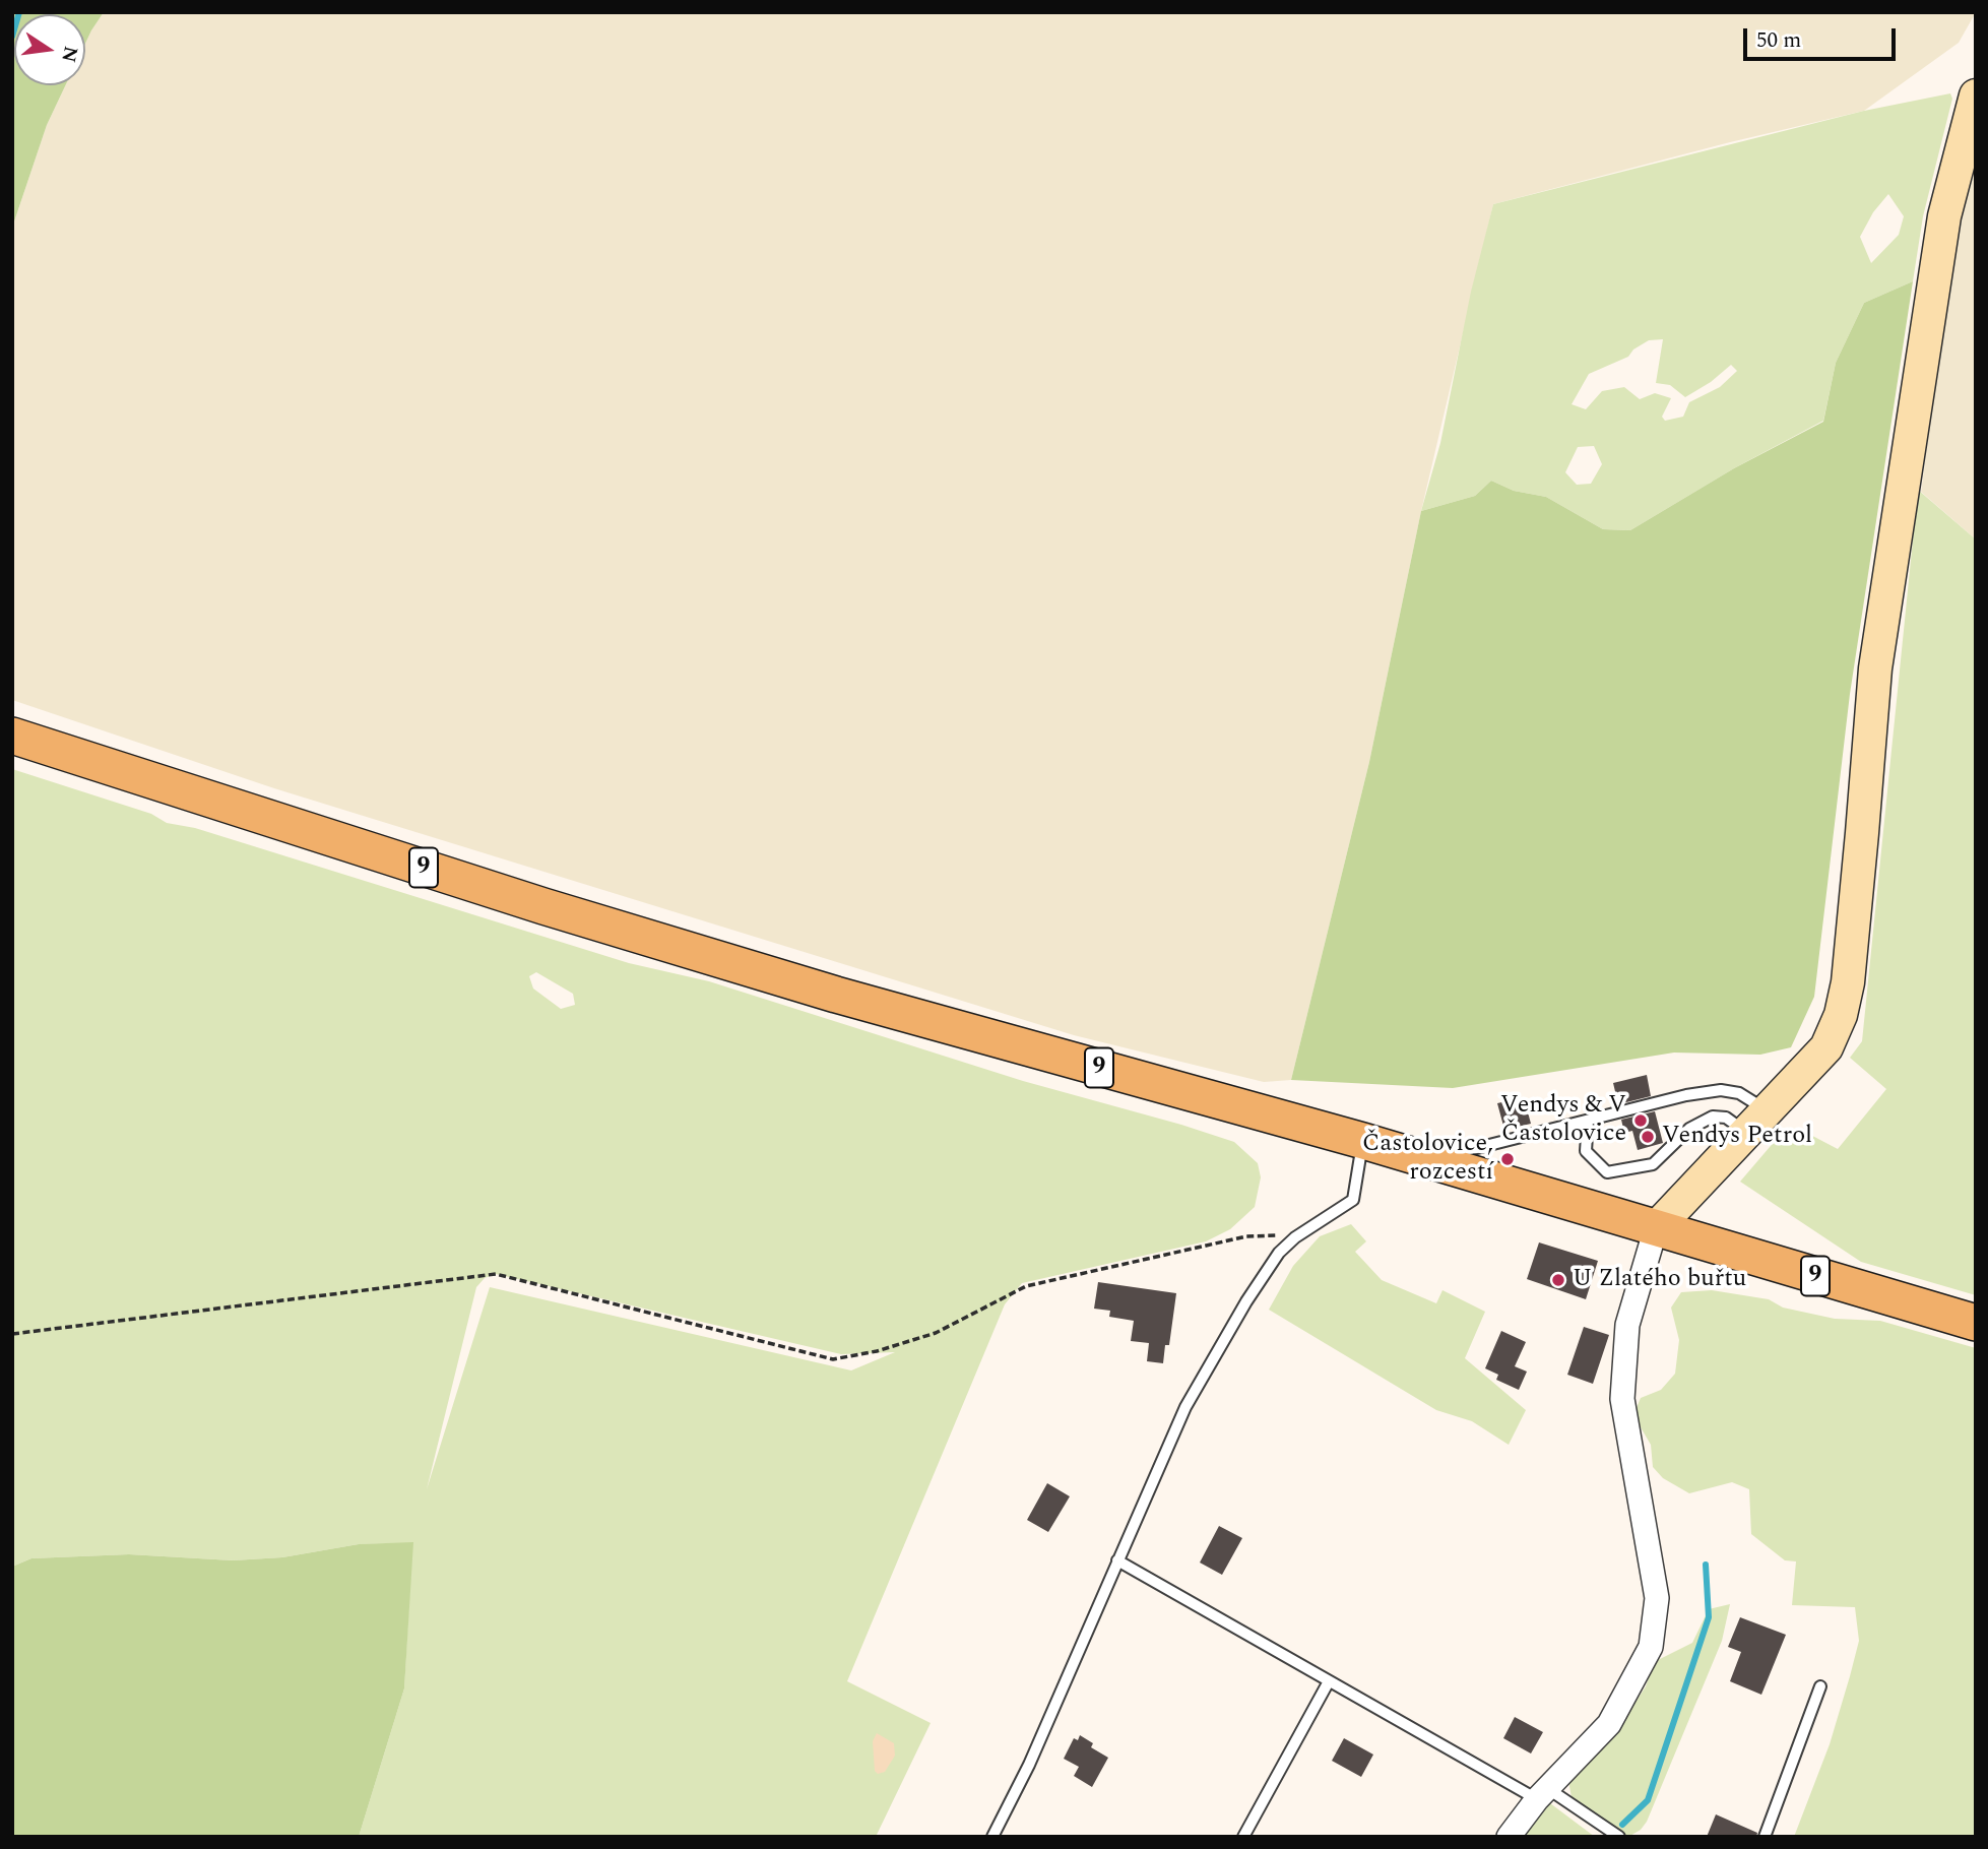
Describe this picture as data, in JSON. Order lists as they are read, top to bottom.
{
  "streets": {
    "main road": ["9"]
  },
  "places": [
    "Vendys & V Častolovice",
    "Vendys Petrol",
    "Častolovice, rozcestí",
    "U Zlatého buřtu"
  ],
  "scale_bar": "50 m",
  "north": "right"
}
